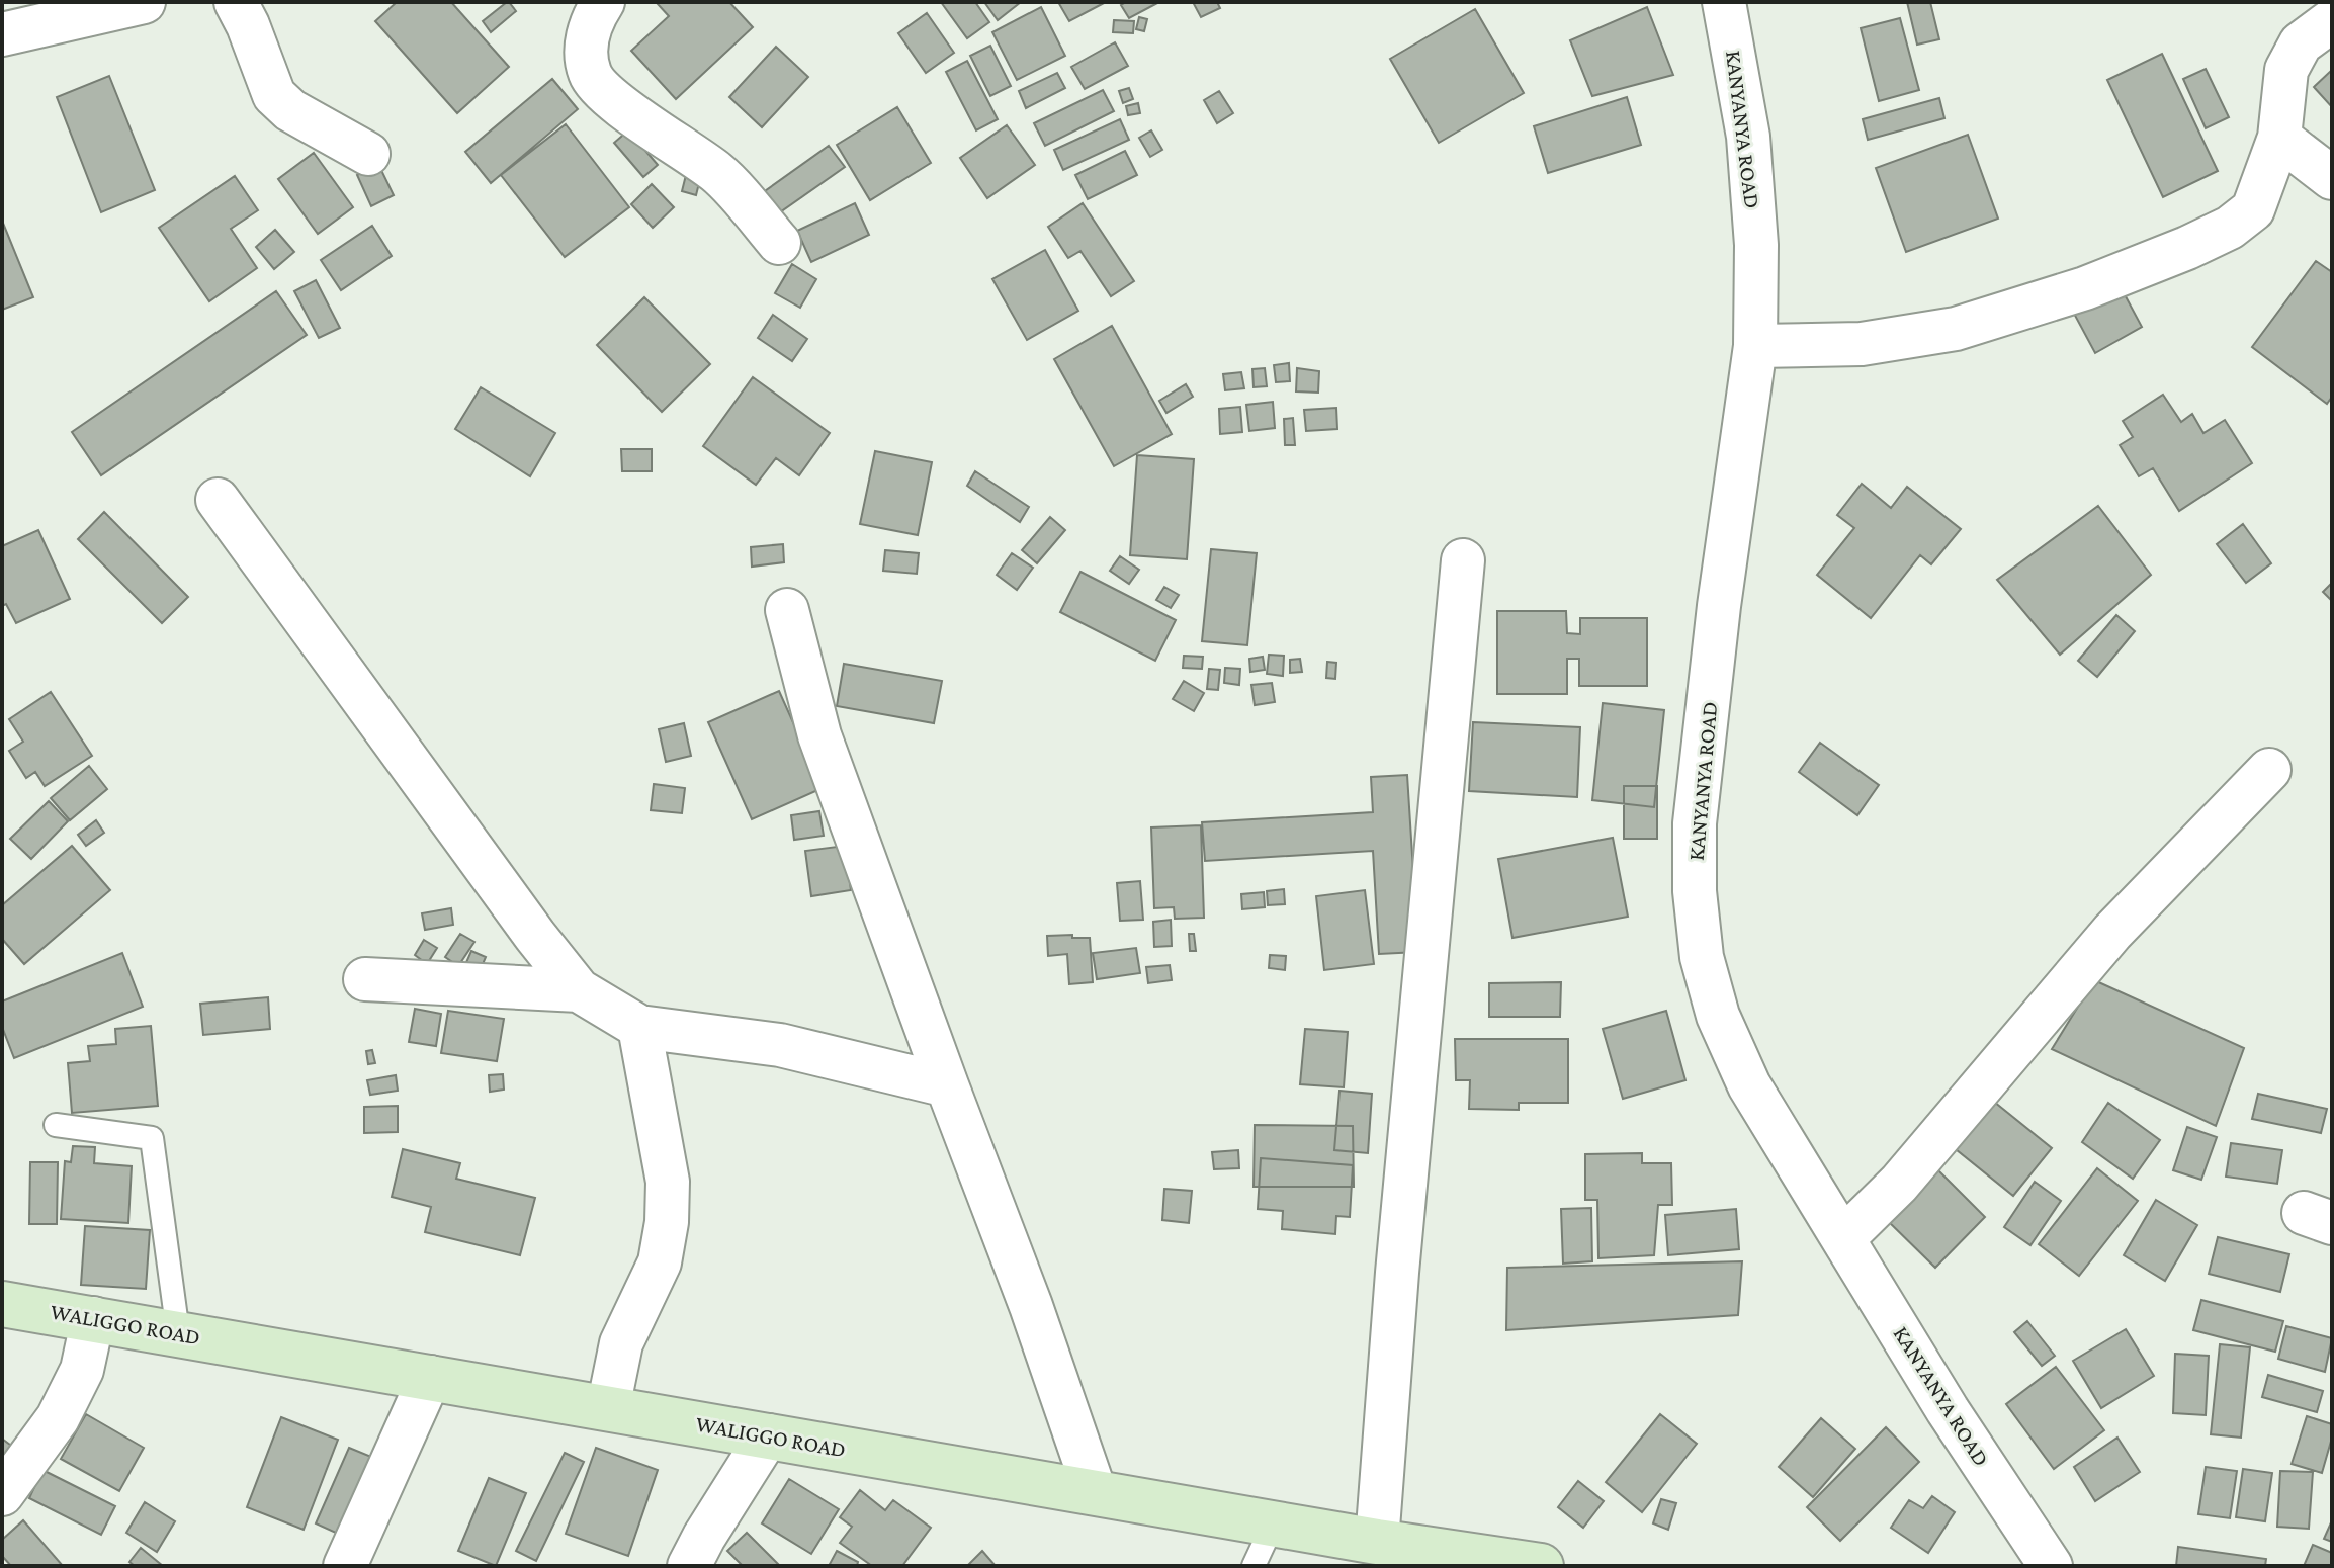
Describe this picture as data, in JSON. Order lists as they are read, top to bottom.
{
  "streets": {
    "street": ["KANYANYA ROAD", "WALIGGO ROAD"]
  }
}
